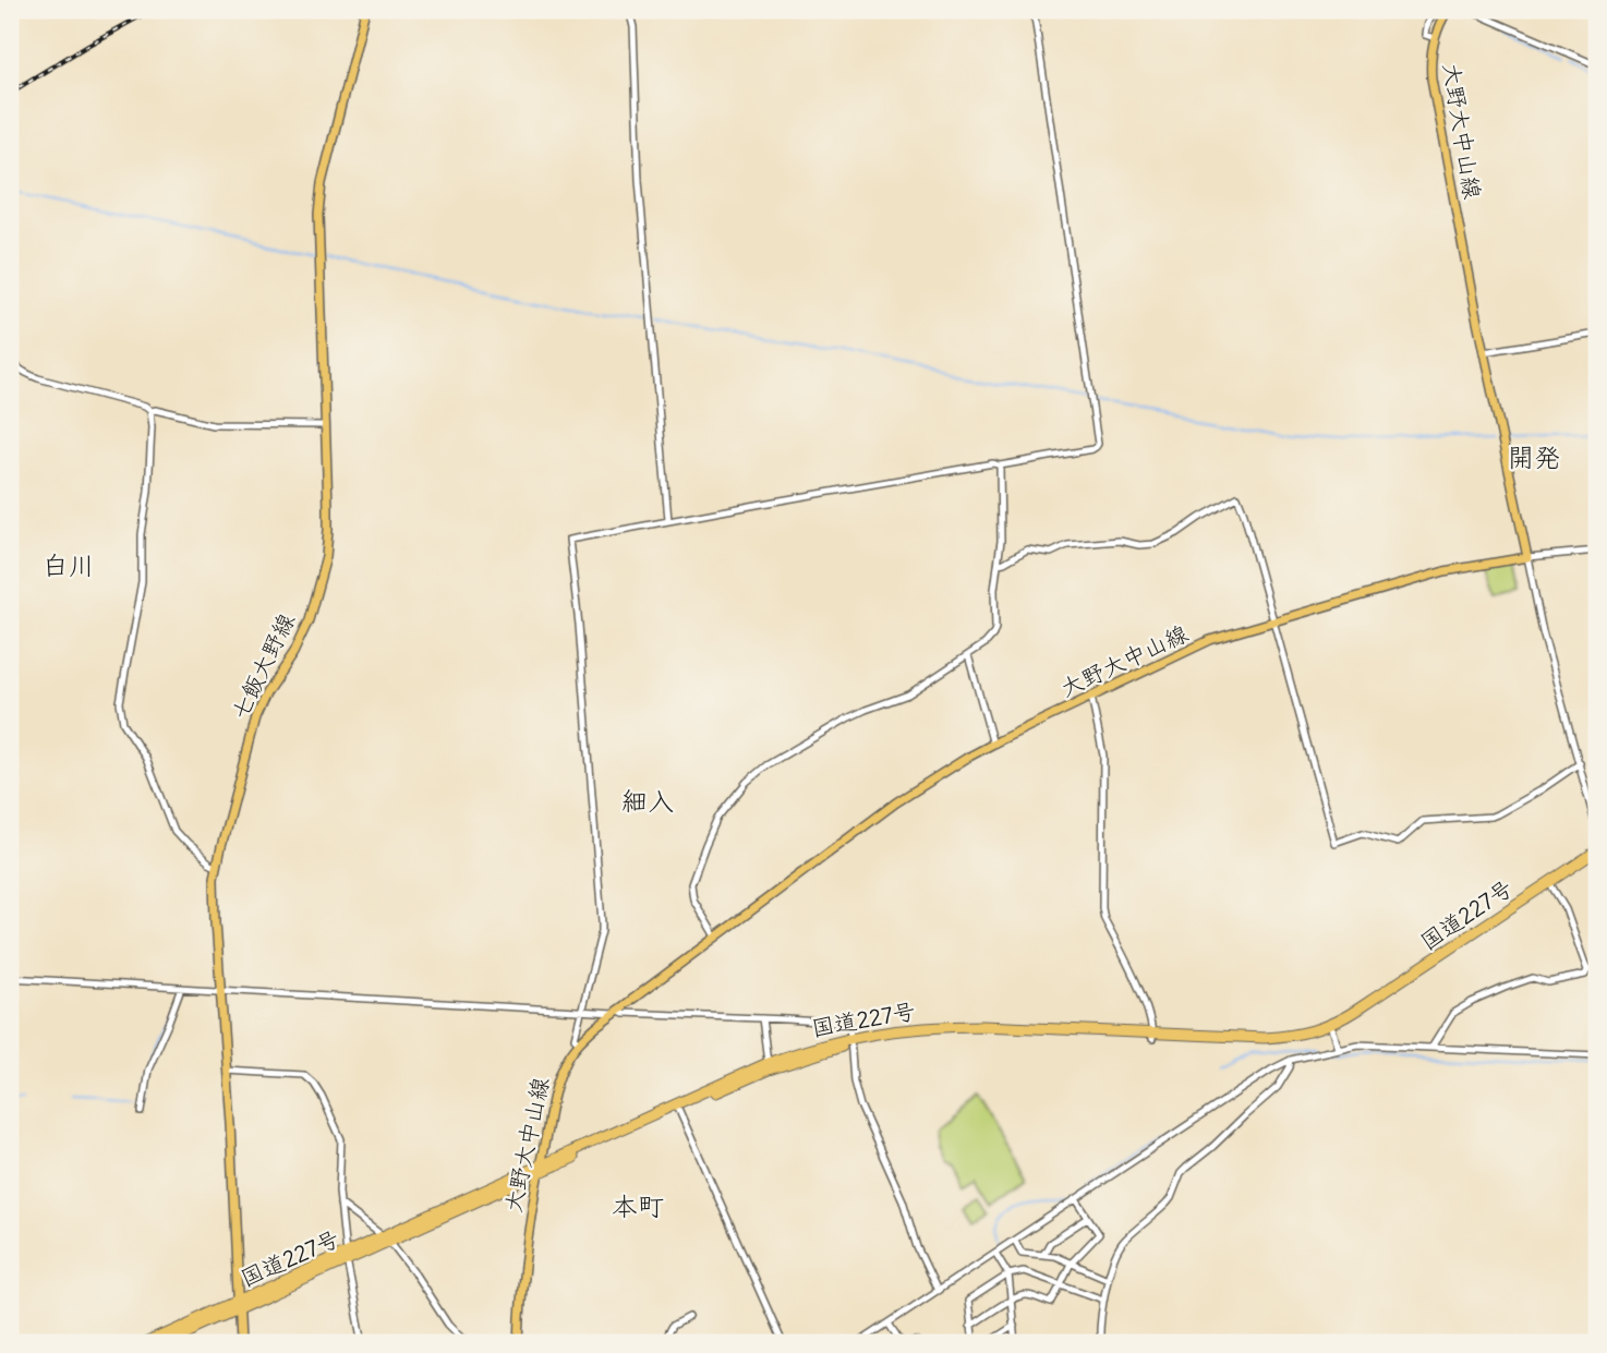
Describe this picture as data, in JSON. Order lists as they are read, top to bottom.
{
  "streets": {
    "highway": ["国道227号"],
    "main road": ["大野大中山線", "七飯大野線"]
  },
  "crossings": [
    ["大野大中山線", "国道227号"],
    ["七飯大野線", "国道227号"]
  ],
  "districts": [
    "開発",
    "白川",
    "細入",
    "本町"
  ]
}
